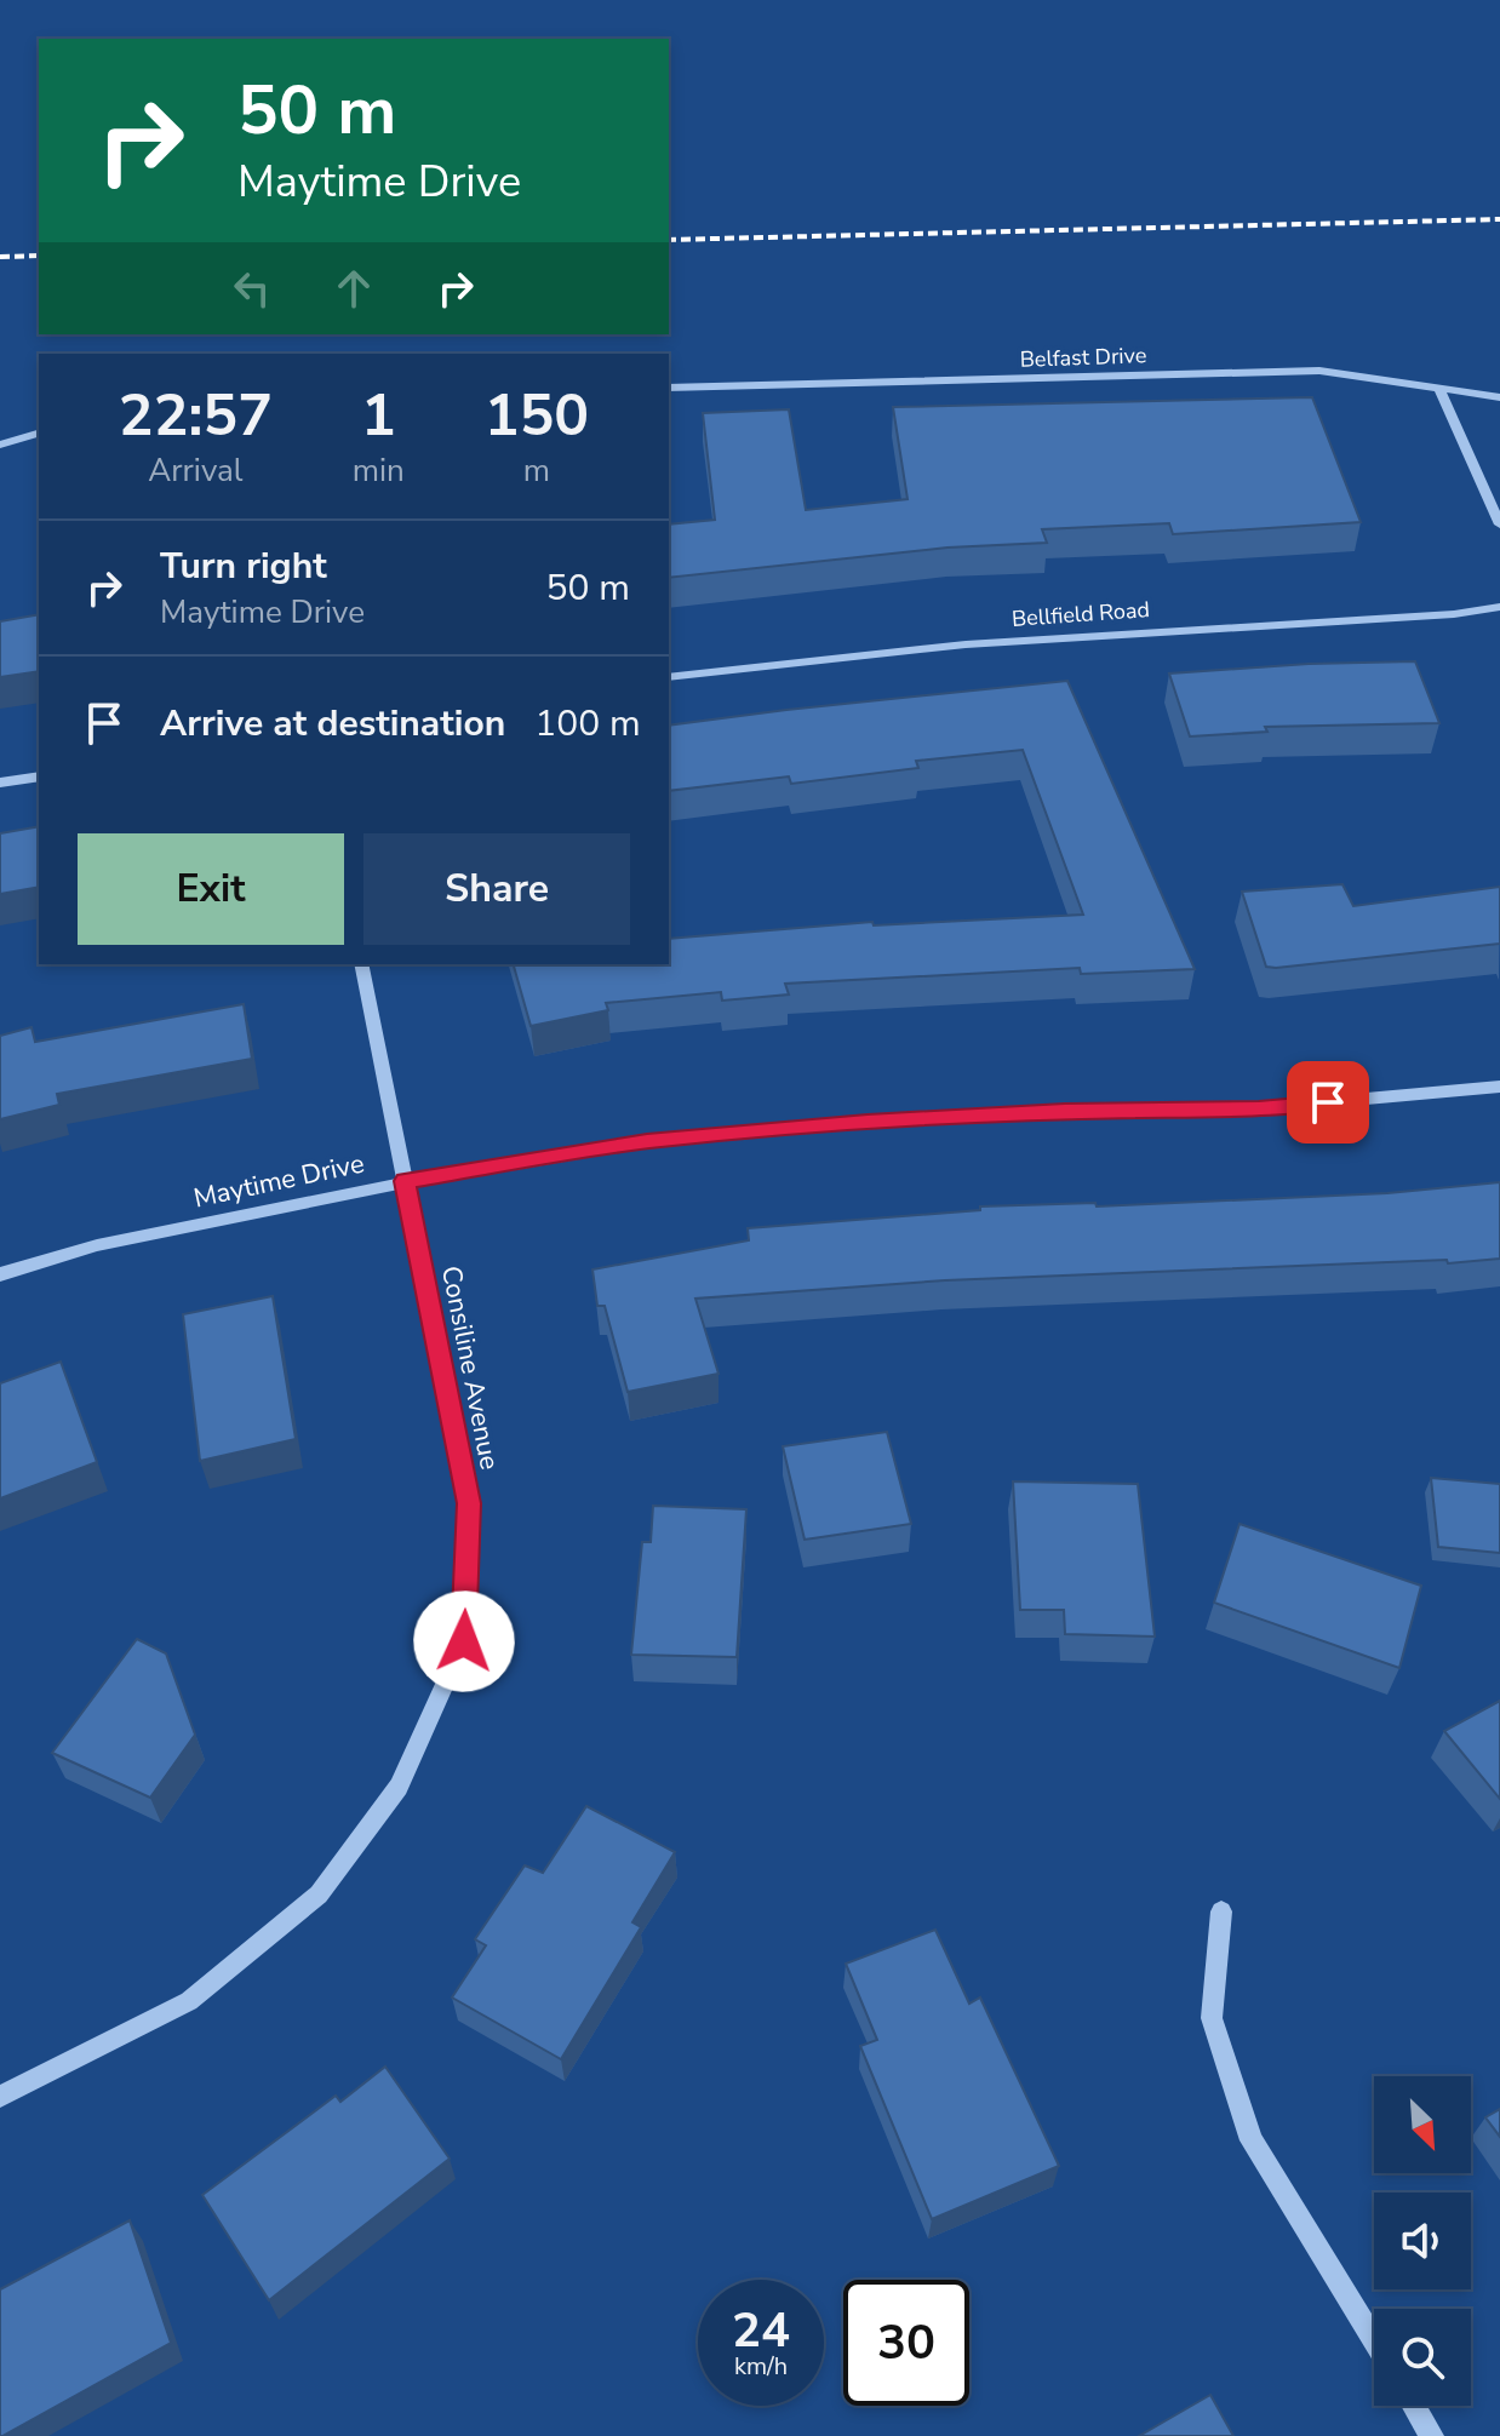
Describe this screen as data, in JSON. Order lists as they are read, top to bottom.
{
  "streets": {
    "street": [
      "Belfast Drive",
      "Bellfield Road",
      "Maytime Drive",
      "Consiline Avenue"
    ]
  },
  "crossings": [
    ["Maytime Drive", "Consiline Avenue"]
  ],
  "north": "bottom right",
  "page": {
    "turn": ["50 m", "Maytime Drive"],
    "eta": [
      "22:57",
      "Arrival",
      "1",
      "min",
      "150",
      "m"
    ],
    "list": [
      {
        "name": "Turn right",
        "note": "Maytime Drive",
        "value": "50 m"
      },
      {
        "name": "Arrive at destination",
        "value": "100 m"
      }
    ],
    "buttons": ["Exit", "Share"],
    "speed": "24 km/h",
    "limit": "30"
  }
}
